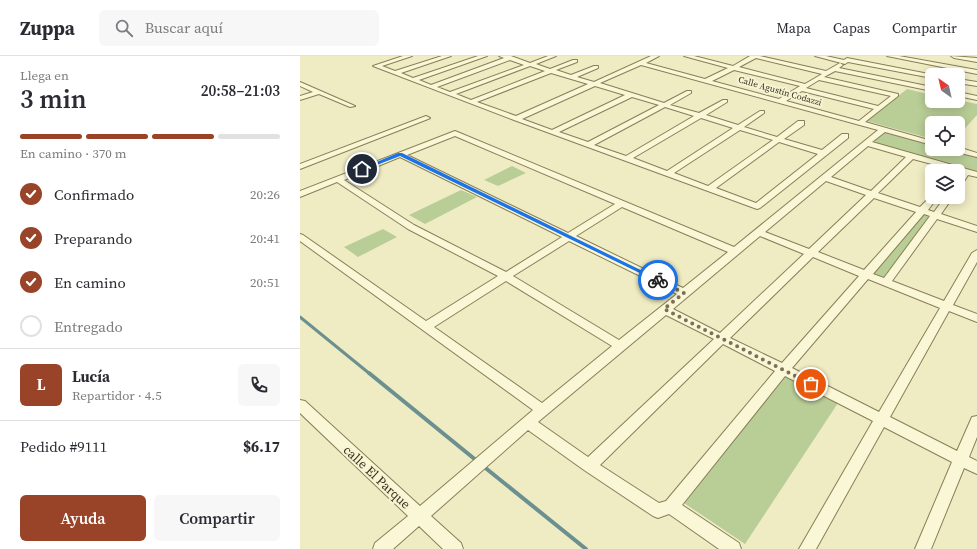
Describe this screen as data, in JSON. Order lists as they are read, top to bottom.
{
  "streets": {
    "street": ["Calle Agustín Codazzi", "calle El Parque"]
  },
  "north": "top left",
  "page": {
    "header": "Zuppa",
    "search": "Buscar aquí",
    "nav": ["Mapa", "Capas", "Compartir"],
    "heading": ["3 min", "Llega en", "20:58–21:03"],
    "panel": [
      "Lucía",
      "Repartidor · 4.5",
      "Pedido #9111",
      "$6.17"
    ],
    "bar": "En camino · 370 m",
    "list": [
      ["Confirmado", "20:26"],
      ["Preparando", "20:41"],
      ["En camino", "20:51"],
      "Entregado"
    ],
    "round": "L",
    "buttons": ["Ayuda", "Compartir"]
  }
}
